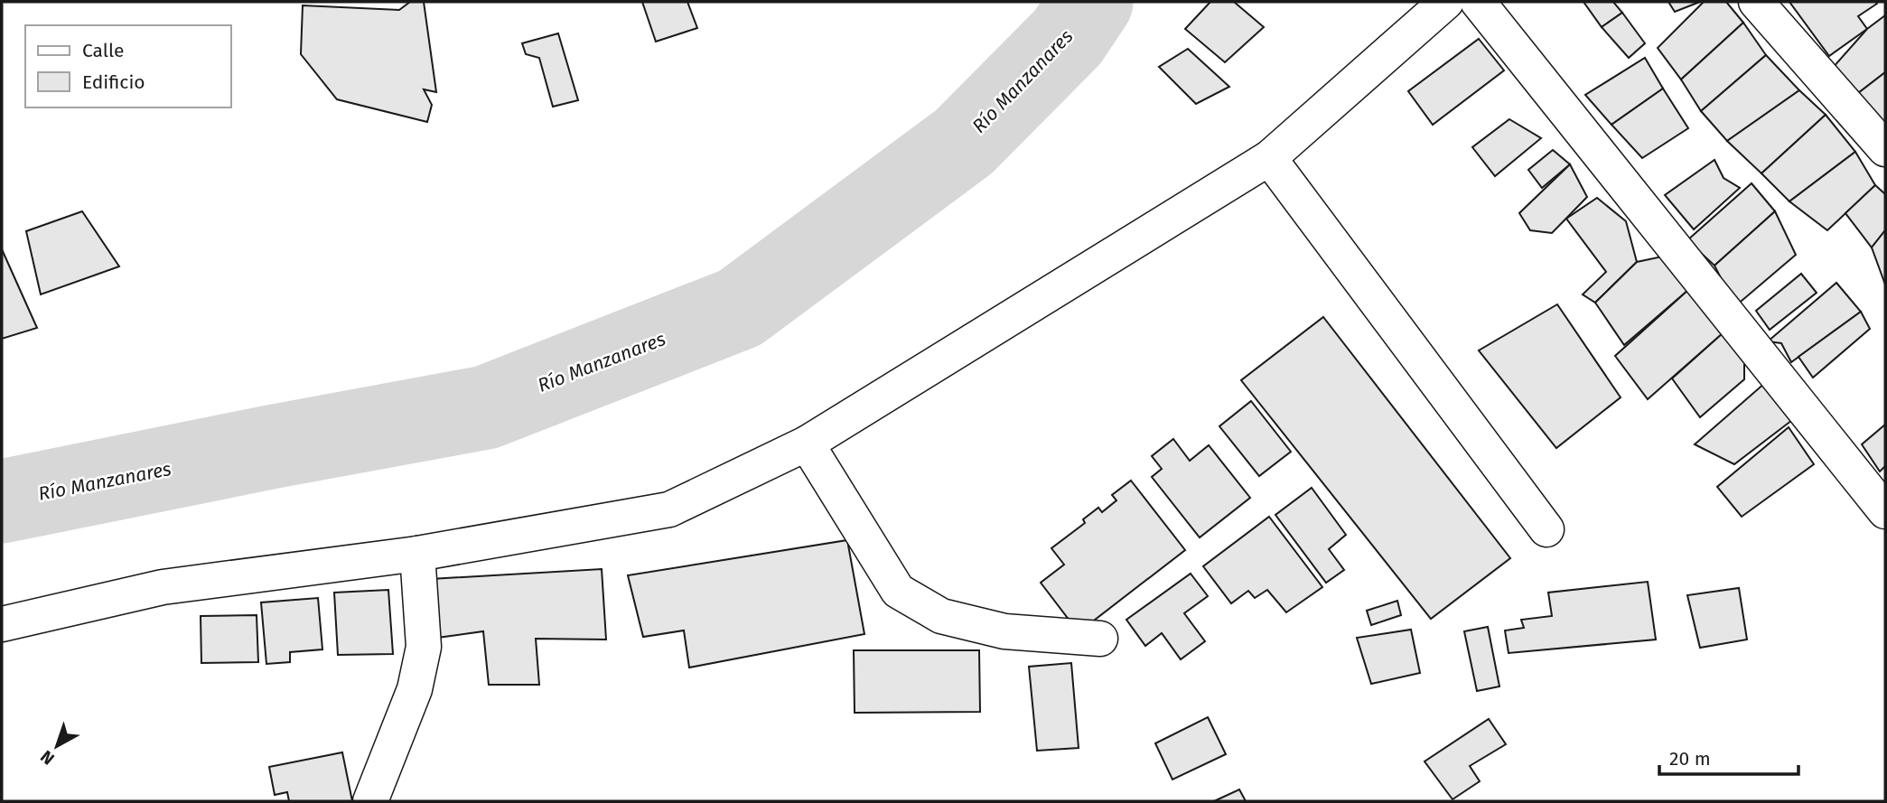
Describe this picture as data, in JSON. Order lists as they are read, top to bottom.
{
  "water": ["Río Manzanares"],
  "legend": ["Calle", "Edificio"],
  "scale_bar": "20 m",
  "north": "bottom left"
}
